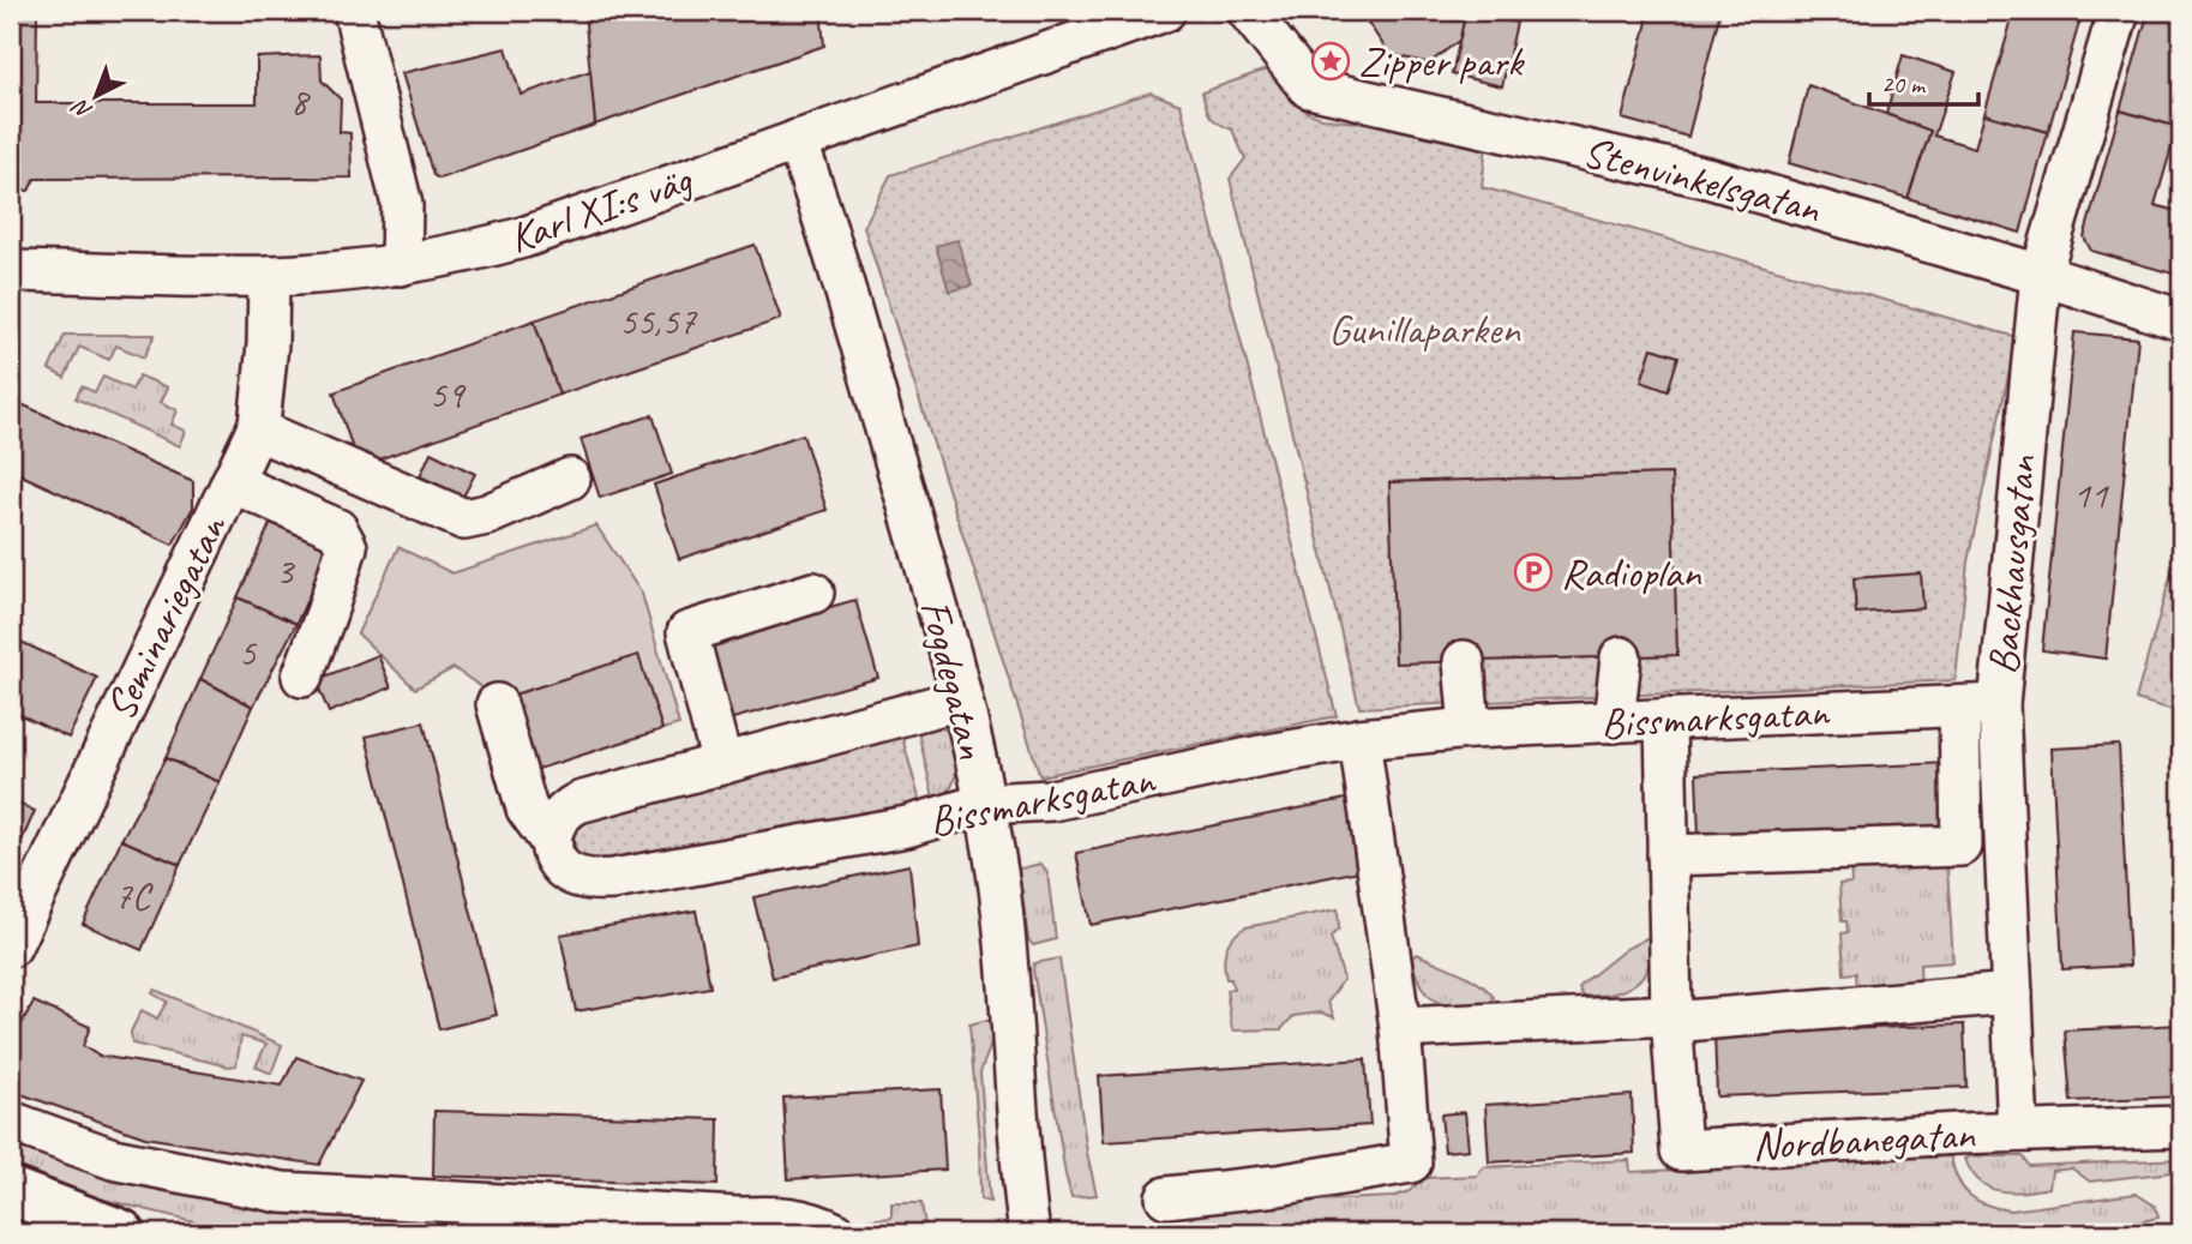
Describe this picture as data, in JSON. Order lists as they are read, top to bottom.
{
  "streets": {
    "street": [
      "Stenvinkelsgatan",
      "Karl XI:s väg",
      "Backhausgatan",
      "Seminariegatan",
      "Fogdegatan",
      "Bissmarksgatan",
      "Nordbanegatan"
    ]
  },
  "crossings": [
    ["Stenvinkelsgatan", "Backhausgatan"],
    ["Karl XI:s väg", "Seminariegatan"],
    ["Karl XI:s väg", "Fogdegatan"],
    ["Backhausgatan", "Bissmarksgatan"],
    ["Backhausgatan", "Nordbanegatan"],
    ["Fogdegatan", "Bissmarksgatan"],
    ["Bissmarksgatan", "Nordbanegatan"]
  ],
  "parks": ["Gunillaparken"],
  "places": {
    "place": ["Zipper park"],
    "parking": ["Radioplan"]
  },
  "house_numbers": [
    "8",
    "55,57",
    "59",
    "11",
    "3",
    "5",
    "7C"
  ],
  "scale_bar": "20 m",
  "north": "bottom left"
}
